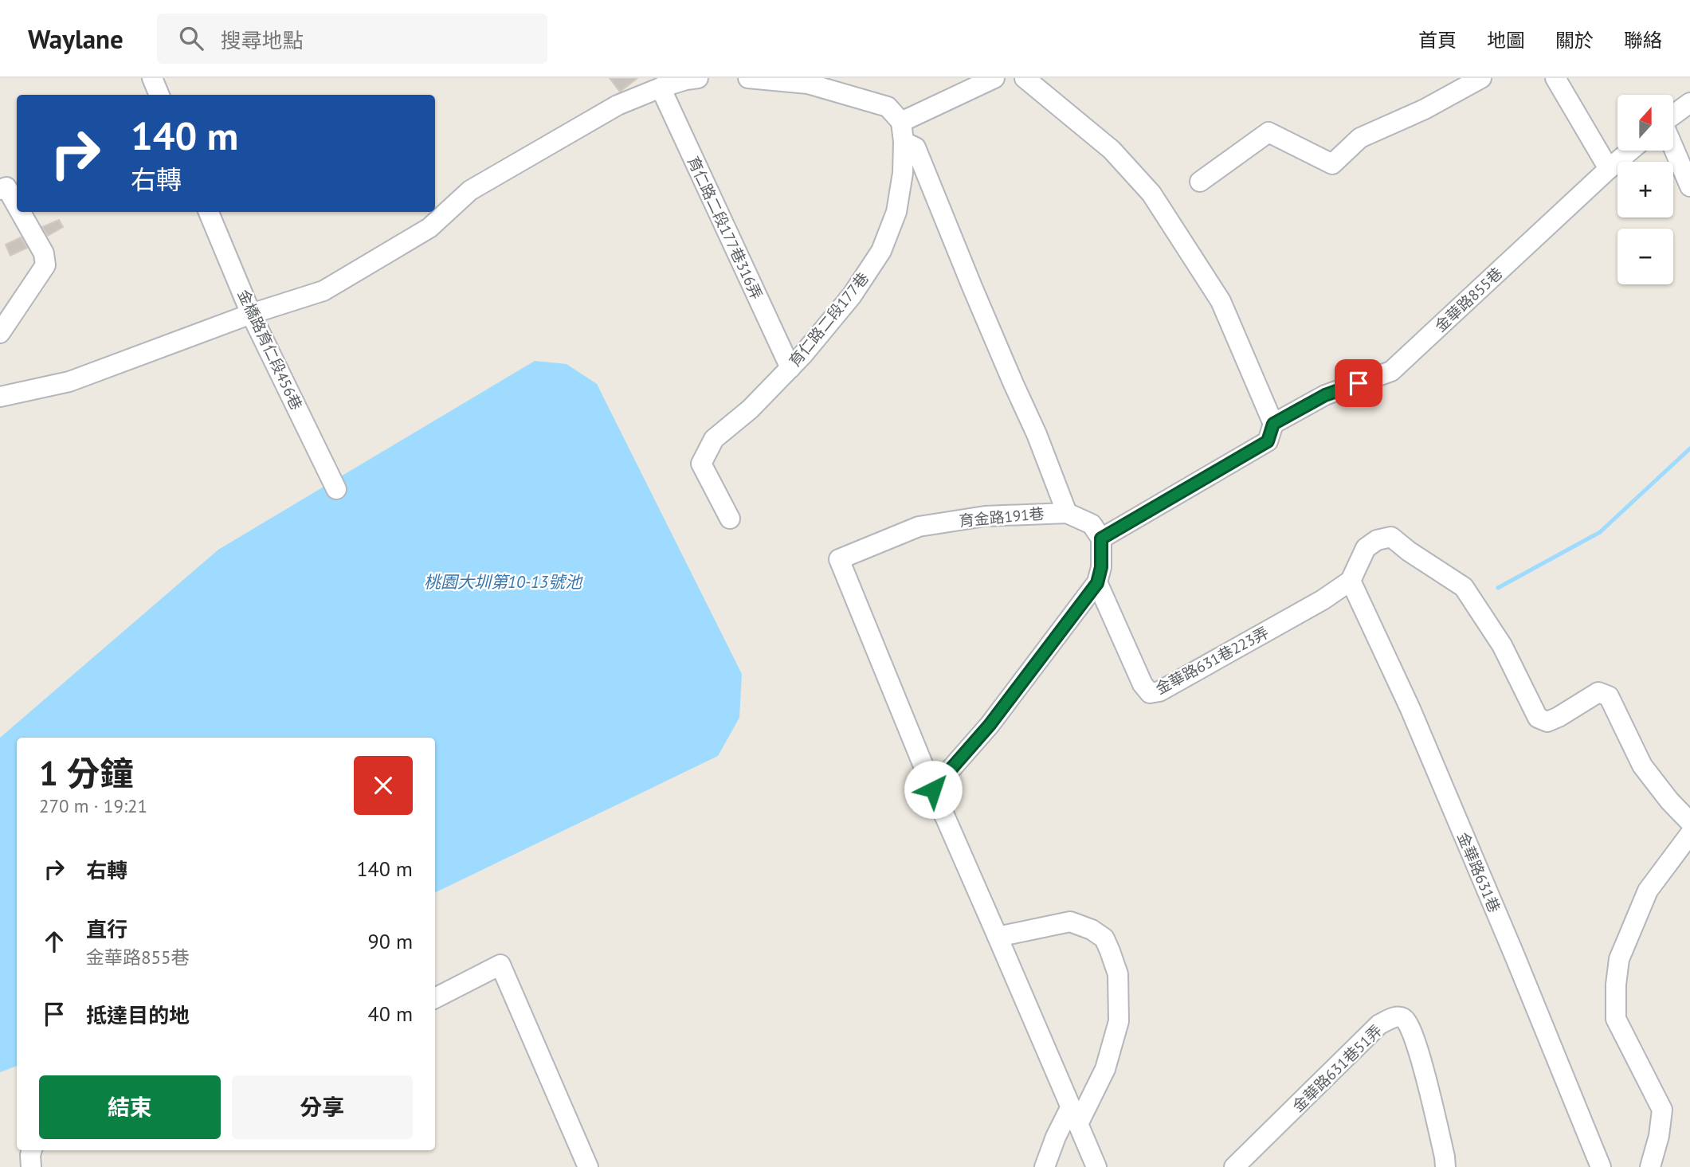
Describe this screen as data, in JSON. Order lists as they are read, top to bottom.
{
  "streets": {
    "street": [
      "育仁路二段177巷316弄",
      "金華路855巷",
      "育仁路二段177巷",
      "金橋路育仁段456巷",
      "育金路191巷",
      "金華路631巷223弄",
      "金華路631巷",
      "金華路631巷51弄"
    ]
  },
  "crossings": [
    ["育仁路二段177巷316弄", "育仁路二段177巷"],
    ["金華路631巷223弄", "金華路631巷"]
  ],
  "water": ["桃園大圳第10-13號池"],
  "north": "top",
  "page": {
    "header": "Waylane",
    "search": "搜尋地點",
    "nav": [
      "首頁",
      "地圖",
      "關於",
      "聯絡"
    ],
    "map_buttons": ["+", "−"],
    "turn": ["140 m", "右轉"],
    "heading": ["1 分鐘", "270 m · 19:21"],
    "list": [
      {
        "name": "右轉",
        "value": "140 m"
      },
      {
        "name": "直行",
        "note": "金華路855巷",
        "value": "90 m"
      },
      {
        "name": "抵達目的地",
        "value": "40 m"
      }
    ],
    "buttons": ["結束", "分享"]
  }
}
